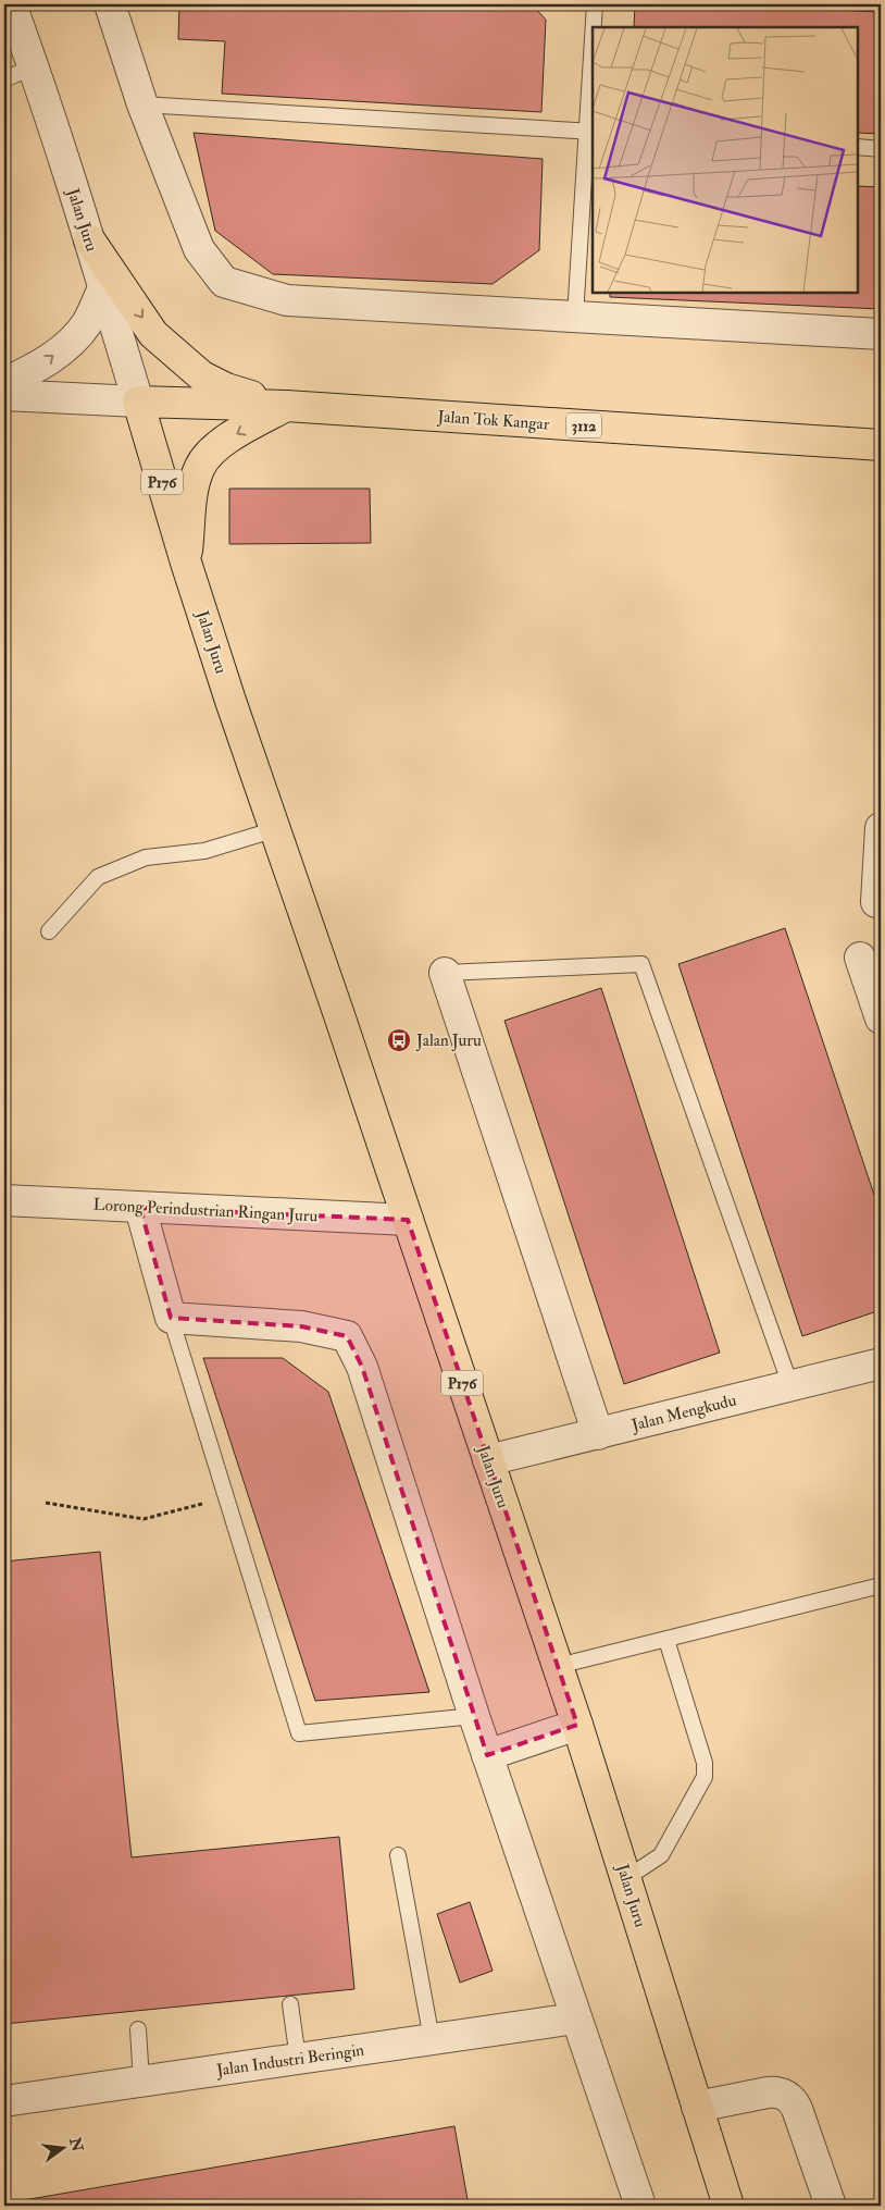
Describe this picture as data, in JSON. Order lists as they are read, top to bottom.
{
  "streets": {
    "main road": [
      "Jalan Juru",
      "Jalan Tok Kangar",
      "3112",
      "P176"
    ],
    "street": ["Lorong Perindustrian Ringan Juru", "Jalan Mengkudu", "Jalan Industri Beringin"]
  },
  "crossings": [
    ["Jalan Juru", "Jalan Tok Kangar"],
    ["Jalan Juru", "Lorong Perindustrian Ringan Juru"],
    ["Jalan Juru", "Jalan Mengkudu"]
  ],
  "places": {
    "bus stop": ["Jalan Juru"]
  },
  "north": "right"
}
